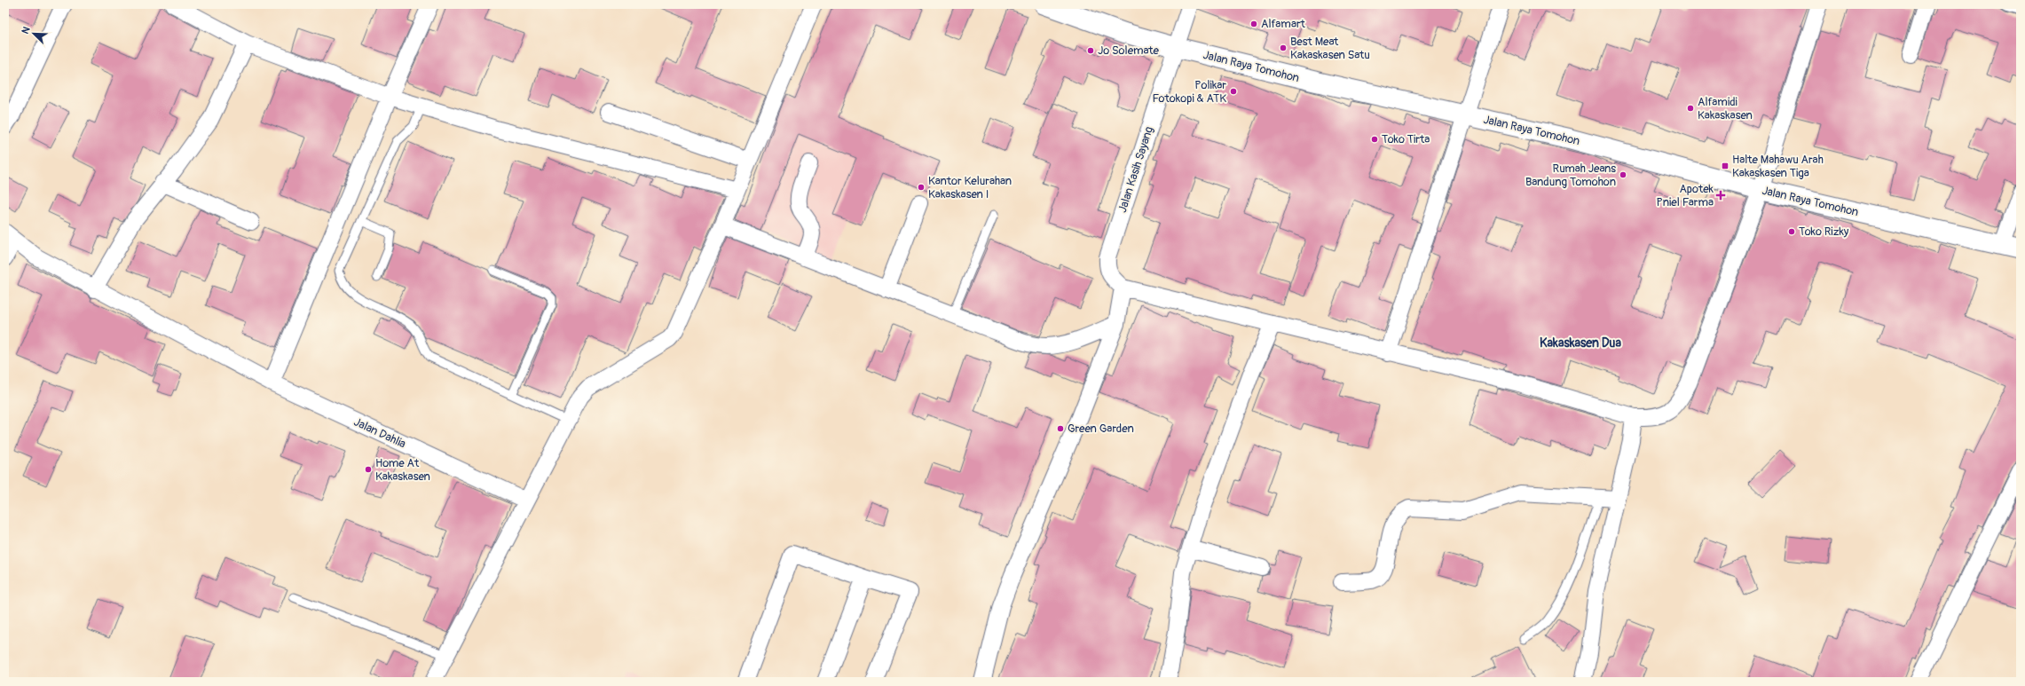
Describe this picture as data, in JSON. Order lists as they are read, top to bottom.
{
  "streets": {
    "highway": ["Jalan Raya Tomohon"],
    "street": ["Jalan Kasih Sayang", "Jalan Dahlia"]
  },
  "crossings": [
    ["Jalan Raya Tomohon", "Jalan Kasih Sayang"]
  ],
  "districts": ["Kakaskasen Dua"],
  "places": {
    "other": [
      "Alfamart",
      "Best Meat Kakaskasen Satu",
      "Jo Solemate",
      "Polikar Fotokopi & ATK",
      "Alfamidi Kakaskasen",
      "Toko Tirta",
      "Rumah Jeans Bandung Tomohon",
      "Kantor Kelurahan Kakaskasen I",
      "Toko Rizky",
      "Green Garden",
      "Home At Kakaskasen"
    ],
    "transit": ["Halte Mahawu Arah Kakaskasen Tiga"],
    "health": ["Apotek Pniel Farma"]
  },
  "north": "top left"
}
